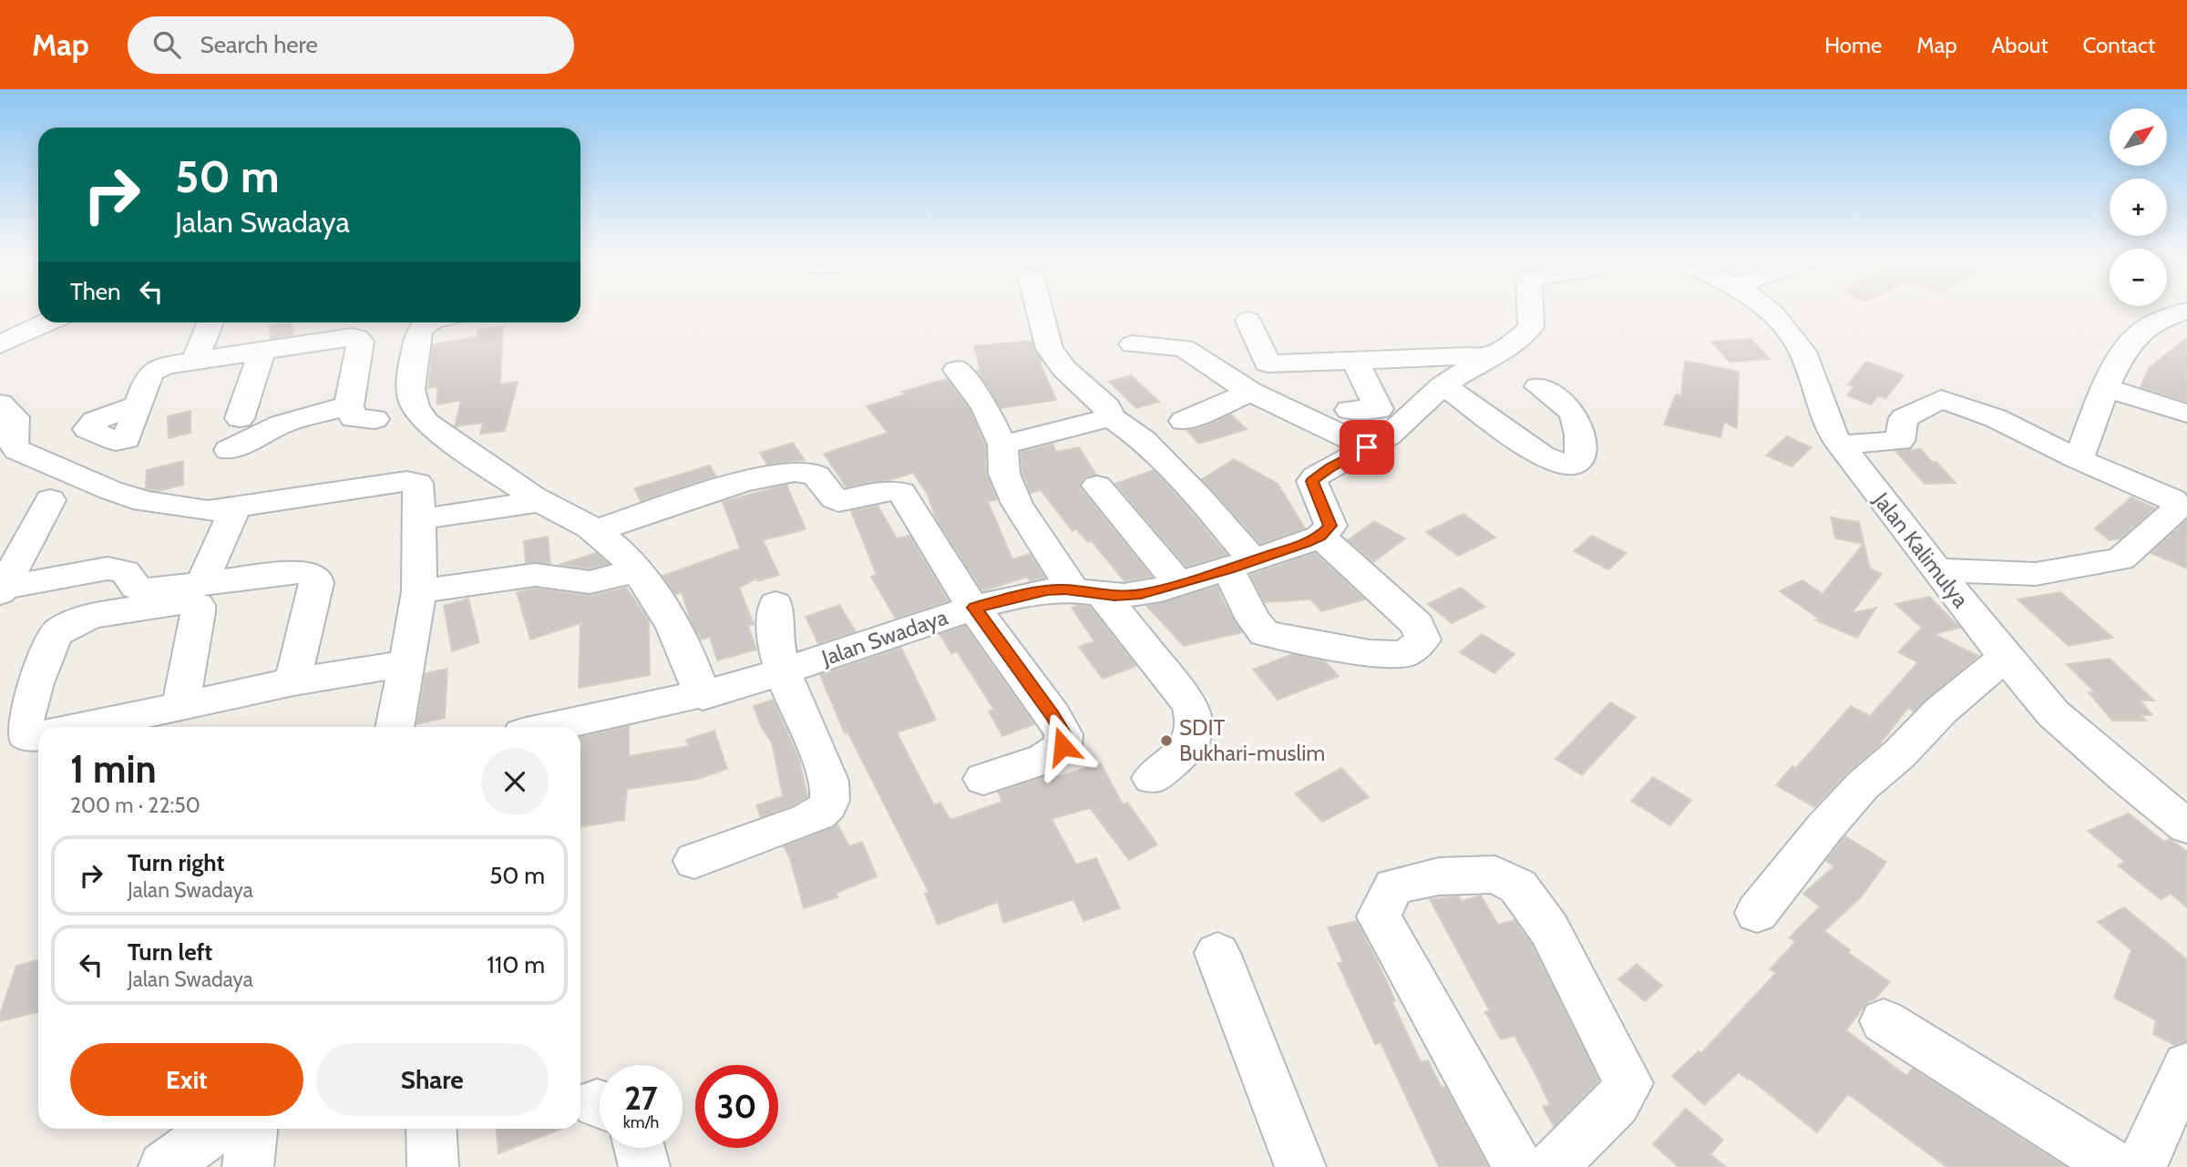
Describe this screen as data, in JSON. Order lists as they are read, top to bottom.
{
  "streets": {
    "street": ["Jalan Kalimulya", "Jalan Swadaya"]
  },
  "places": ["SDIT Bukhari-muslim"],
  "north": "top right",
  "page": {
    "header": "Map",
    "search": "Search here",
    "nav": [
      "Home",
      "Map",
      "About",
      "Contact"
    ],
    "map_buttons": ["+", "−"],
    "turn": ["50 m", "Jalan Swadaya"],
    "then": "Then",
    "heading": ["1 min", "200 m · 22:50"],
    "list": [
      {
        "name": "Turn right",
        "note": "Jalan Swadaya",
        "value": "50 m"
      },
      {
        "name": "Turn left",
        "note": "Jalan Swadaya",
        "value": "110 m"
      }
    ],
    "buttons": ["Exit", "Share"],
    "speed": "27 km/h",
    "limit": "30"
  }
}
